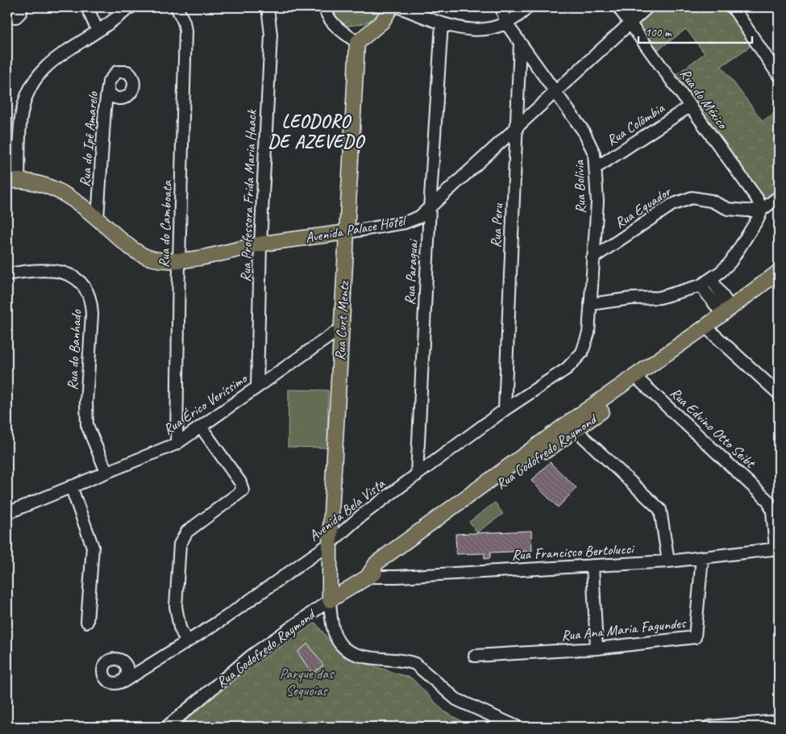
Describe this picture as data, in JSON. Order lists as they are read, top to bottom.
{
  "streets": {
    "main road": ["Avenida Palace Hotel", "Rua Curt Mentz", "Rua Godofredo Raymond"],
    "street": [
      "Rua do México",
      "Rua Colômbia",
      "Rua do Ipê Amarelo",
      "Rua Bolívia",
      "Rua Professora Frida Maria Haack",
      "Rua Equador",
      "Rua do Camboata",
      "Rua Peru",
      "Rua Paraguai",
      "Rua do Banhado",
      "Rua Érico Veríssimo",
      "Rua Edvino Otto Seibt",
      "Avenida Bela Vista",
      "Rua Francisco Bertolucci",
      "Rua Ana Maria Fagundes"
    ]
  },
  "crossings": [
    ["Rua do México", "Rua Colômbia"],
    ["Rua do México", "Rua Equador"],
    ["Rua do México", "Avenida Palace Hotel"],
    ["Rua Colômbia", "Rua Bolívia"],
    ["Rua do Ipê Amarelo", "Avenida Palace Hotel"],
    ["Rua Bolívia", "Rua Equador"],
    ["Rua Bolívia", "Rua Peru"],
    ["Rua Bolívia", "Avenida Palace Hotel"],
    ["Rua Bolívia", "Avenida Bela Vista"],
    ["Rua Professora Frida Maria Haack", "Avenida Palace Hotel"],
    ["Rua Professora Frida Maria Haack", "Rua Érico Veríssimo"],
    ["Rua do Camboata", "Avenida Palace Hotel"],
    ["Rua do Camboata", "Rua Érico Veríssimo"],
    ["Rua Peru", "Avenida Palace Hotel"],
    ["Rua Peru", "Avenida Bela Vista"],
    ["Avenida Palace Hotel", "Rua Paraguai"],
    ["Avenida Palace Hotel", "Rua Curt Mentz"],
    ["Rua Paraguai", "Avenida Bela Vista"],
    ["Rua Curt Mentz", "Rua Érico Veríssimo"],
    ["Rua Curt Mentz", "Rua Godofredo Raymond"],
    ["Rua Curt Mentz", "Avenida Bela Vista"],
    ["Rua do Banhado", "Rua Érico Veríssimo"],
    ["Rua Edvino Otto Seibt", "Rua Godofredo Raymond"],
    ["Rua Edvino Otto Seibt", "Rua Francisco Bertolucci"],
    ["Rua Godofredo Raymond", "Rua Francisco Bertolucci"],
    ["Rua Francisco Bertolucci", "Rua Ana Maria Fagundes"]
  ],
  "districts": ["LEODORO DE AZEVEDO"],
  "parks": ["Parque das Sequoias"],
  "scale_bar": "100 m"
}
